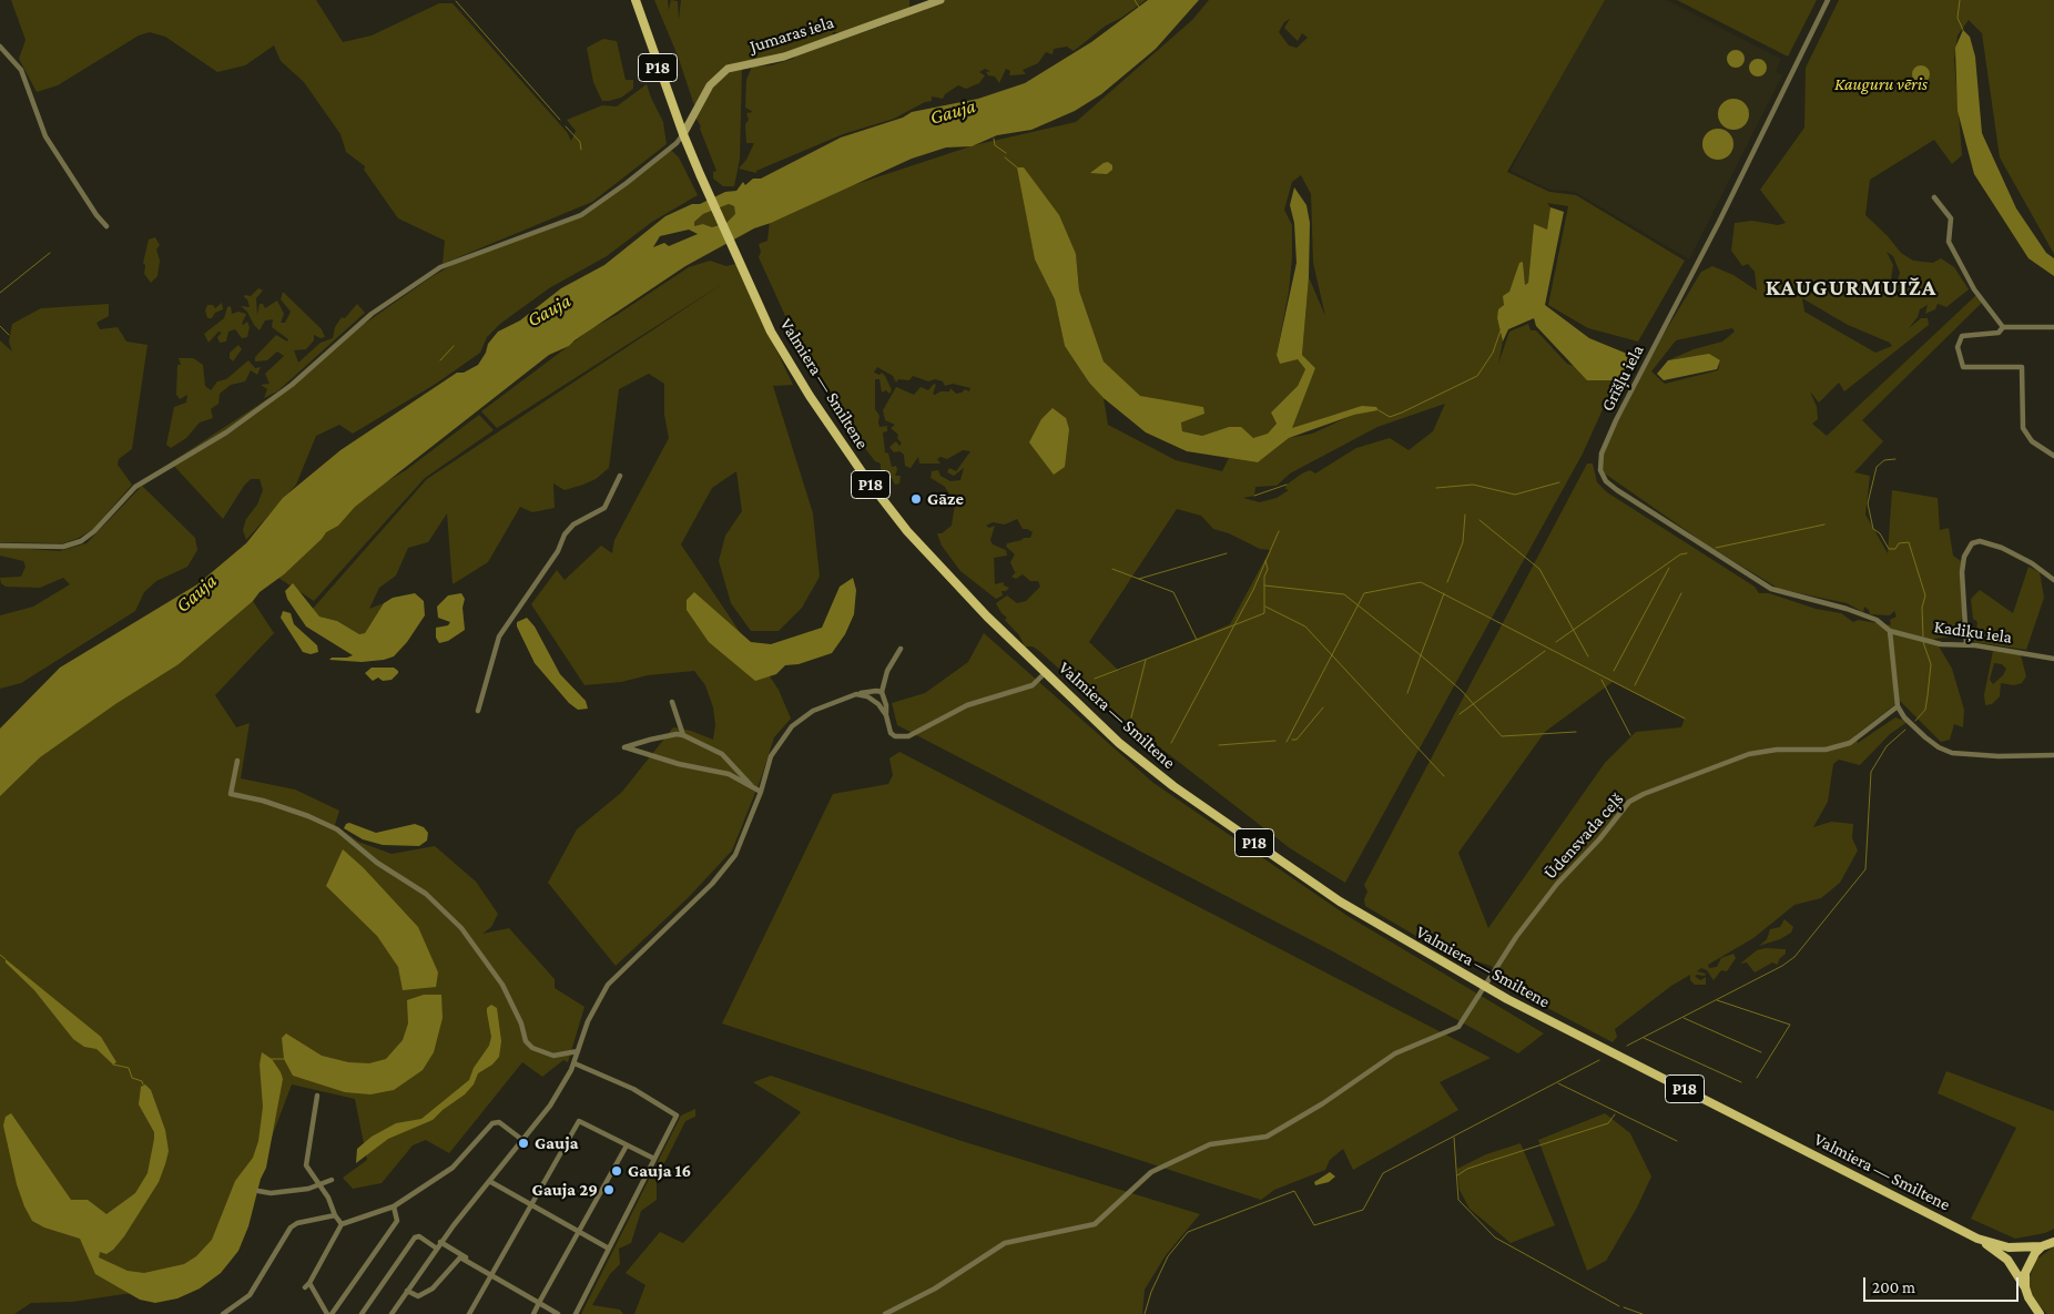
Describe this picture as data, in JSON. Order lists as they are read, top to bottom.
{
  "streets": {
    "main road": ["P18", "Valmiera — Smiltene"],
    "street": [
      "Jumaras iela",
      "Grīšļu iela",
      "Kadiķu iela",
      "Ūdensvada ceļš"
    ]
  },
  "crossings": [
    ["Jumaras iela", "Valmiera — Smiltene"],
    ["P18", "Valmiera — Smiltene"],
    ["Grīšļu iela", "Kadiķu iela"],
    ["Valmiera — Smiltene", "Ūdensvada ceļš"]
  ],
  "districts": ["KAUGURMUIŽA"],
  "water": ["Gauja"],
  "parks": ["Kauguru vēris"],
  "places": [
    "Gāze",
    "Gauja",
    "Gauja 16",
    "Gauja 29"
  ],
  "scale_bar": "200 m"
}
